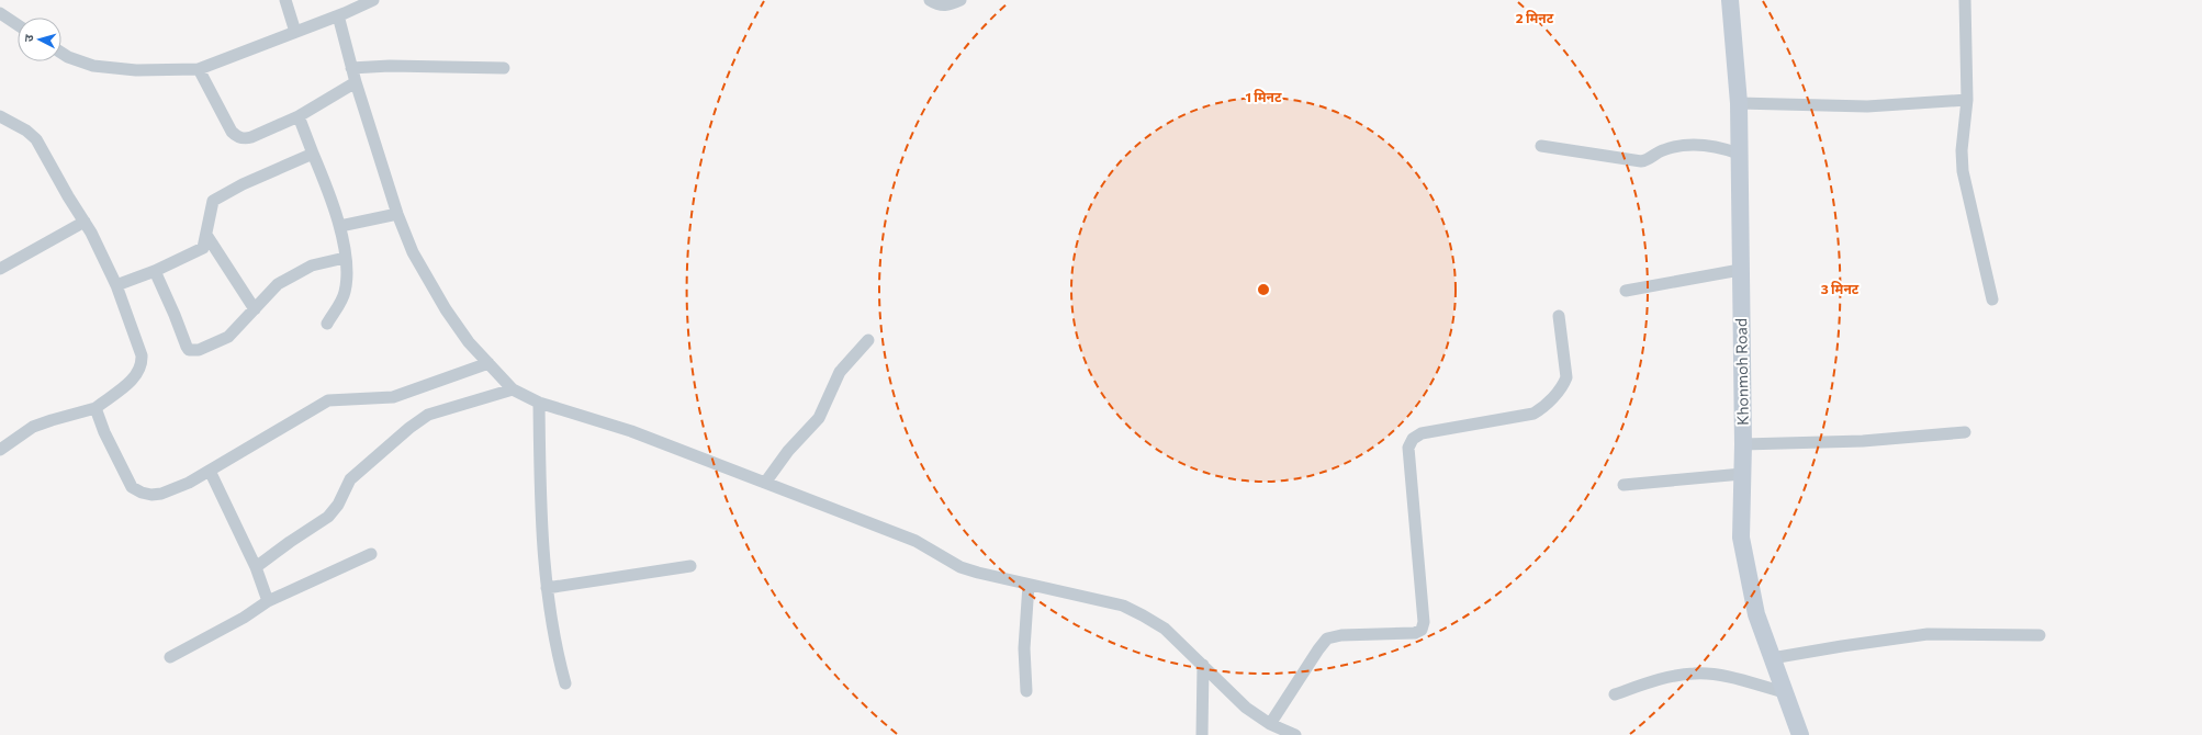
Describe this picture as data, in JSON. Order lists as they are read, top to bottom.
{
  "streets": {
    "main road": ["Khonmoh Road"]
  },
  "north": "left",
  "rings": ["2 मिनट", "1 मिनट", "3 मिनट"]
}
